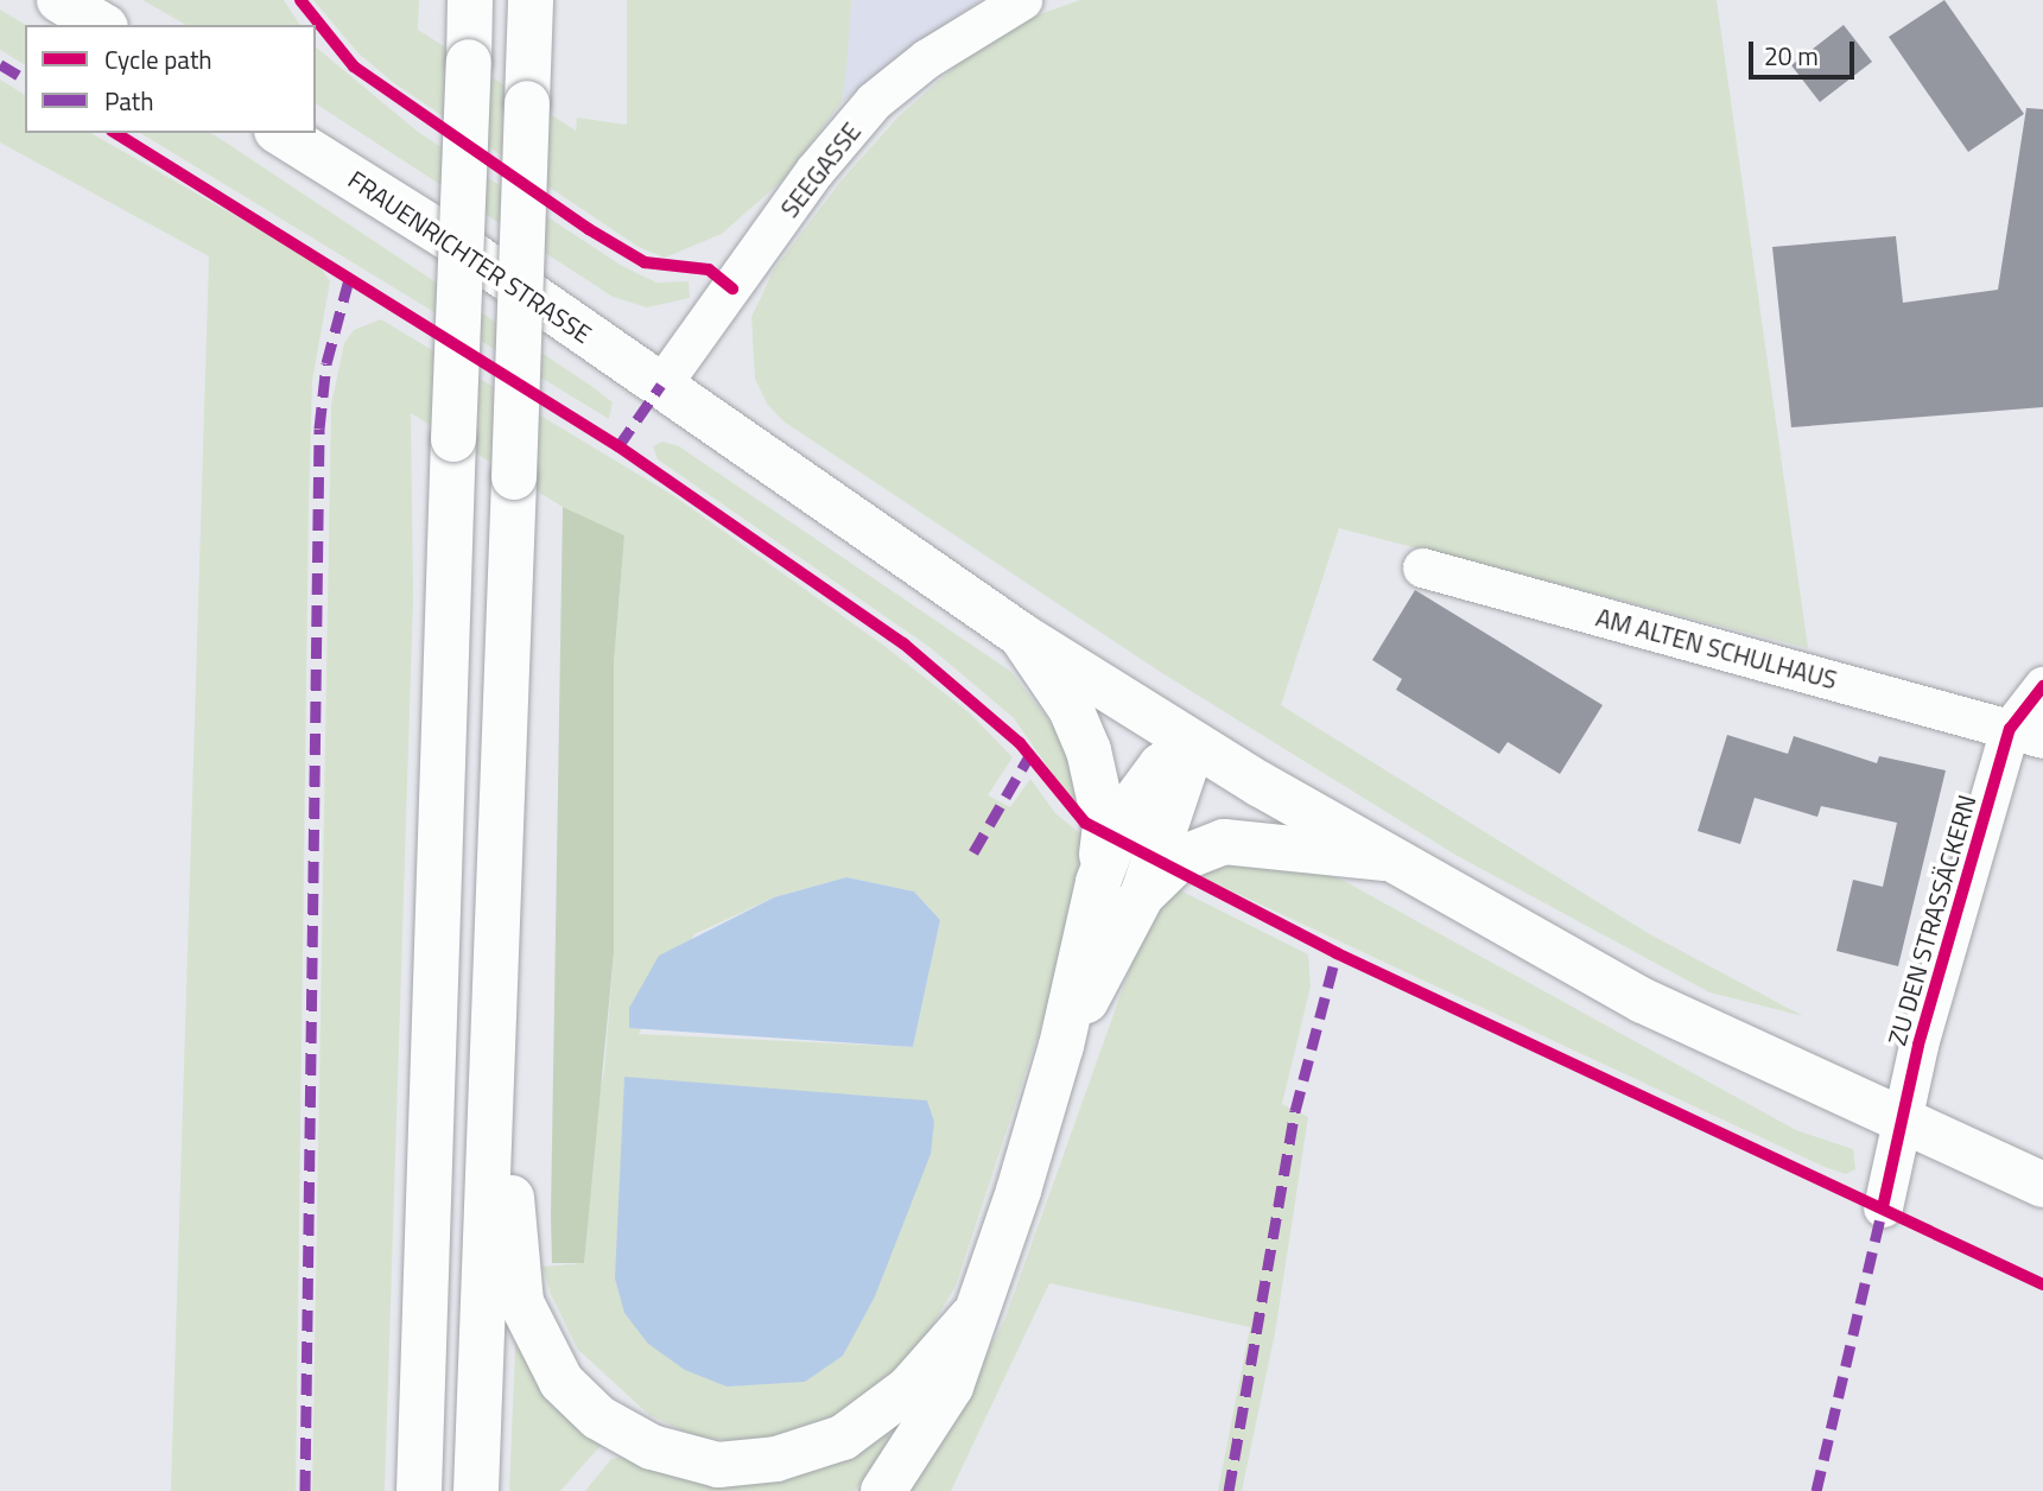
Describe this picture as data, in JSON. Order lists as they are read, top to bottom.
{
  "streets": {
    "main road": ["FRAUENRICHTER STRASSE"],
    "street": ["SEEGASSE", "AM ALTEN SCHULHAUS", "ZU DEN STRASSÄCKERN"]
  },
  "crossings": [
    ["SEEGASSE", "FRAUENRICHTER STRASSE"],
    ["FRAUENRICHTER STRASSE", "ZU DEN STRASSÄCKERN"],
    ["AM ALTEN SCHULHAUS", "ZU DEN STRASSÄCKERN"]
  ],
  "legend": ["Cycle path", "Path"],
  "scale_bar": "20 m"
}
